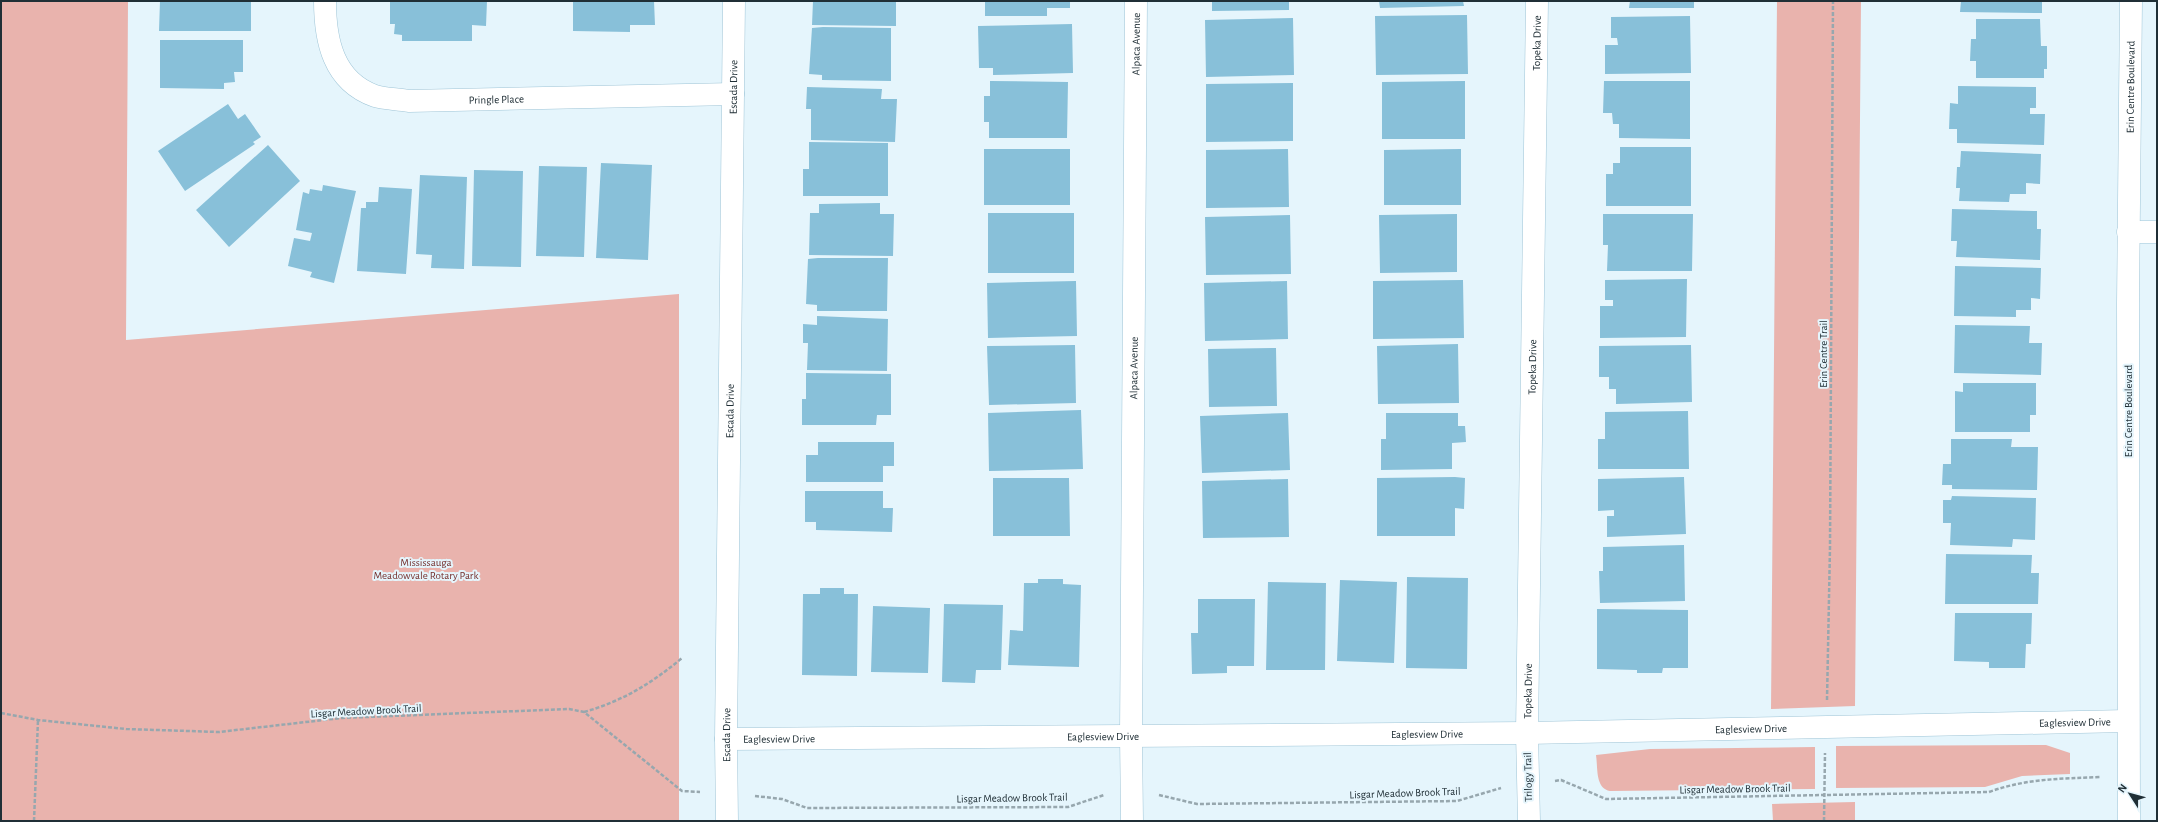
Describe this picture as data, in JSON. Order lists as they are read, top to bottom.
{
  "streets": {
    "street": [
      "Topeka Drive",
      "Alpaca Avenue",
      "Escada Drive",
      "Erin Centre Boulevard",
      "Pringle Place",
      "Eaglesview Drive",
      "Trilogy Trail"
    ],
    "path": ["Erin Centre Trail", "Lisgar Meadow Brook Trail"]
  },
  "crossings": [
    ["Topeka Drive", "Eaglesview Drive"],
    ["Topeka Drive", "Trilogy Trail"],
    ["Alpaca Avenue", "Lisgar Meadow Brook Trail"],
    ["Alpaca Avenue", "Eaglesview Drive"],
    ["Escada Drive", "Pringle Place"],
    ["Escada Drive", "Lisgar Meadow Brook Trail"],
    ["Escada Drive", "Eaglesview Drive"],
    ["Erin Centre Boulevard", "Lisgar Meadow Brook Trail"],
    ["Erin Centre Boulevard", "Eaglesview Drive"],
    ["Lisgar Meadow Brook Trail", "Trilogy Trail"],
    ["Eaglesview Drive", "Trilogy Trail"]
  ],
  "parks": ["Mississauga Meadowvale Rotary Park"],
  "north": "top left"
}
